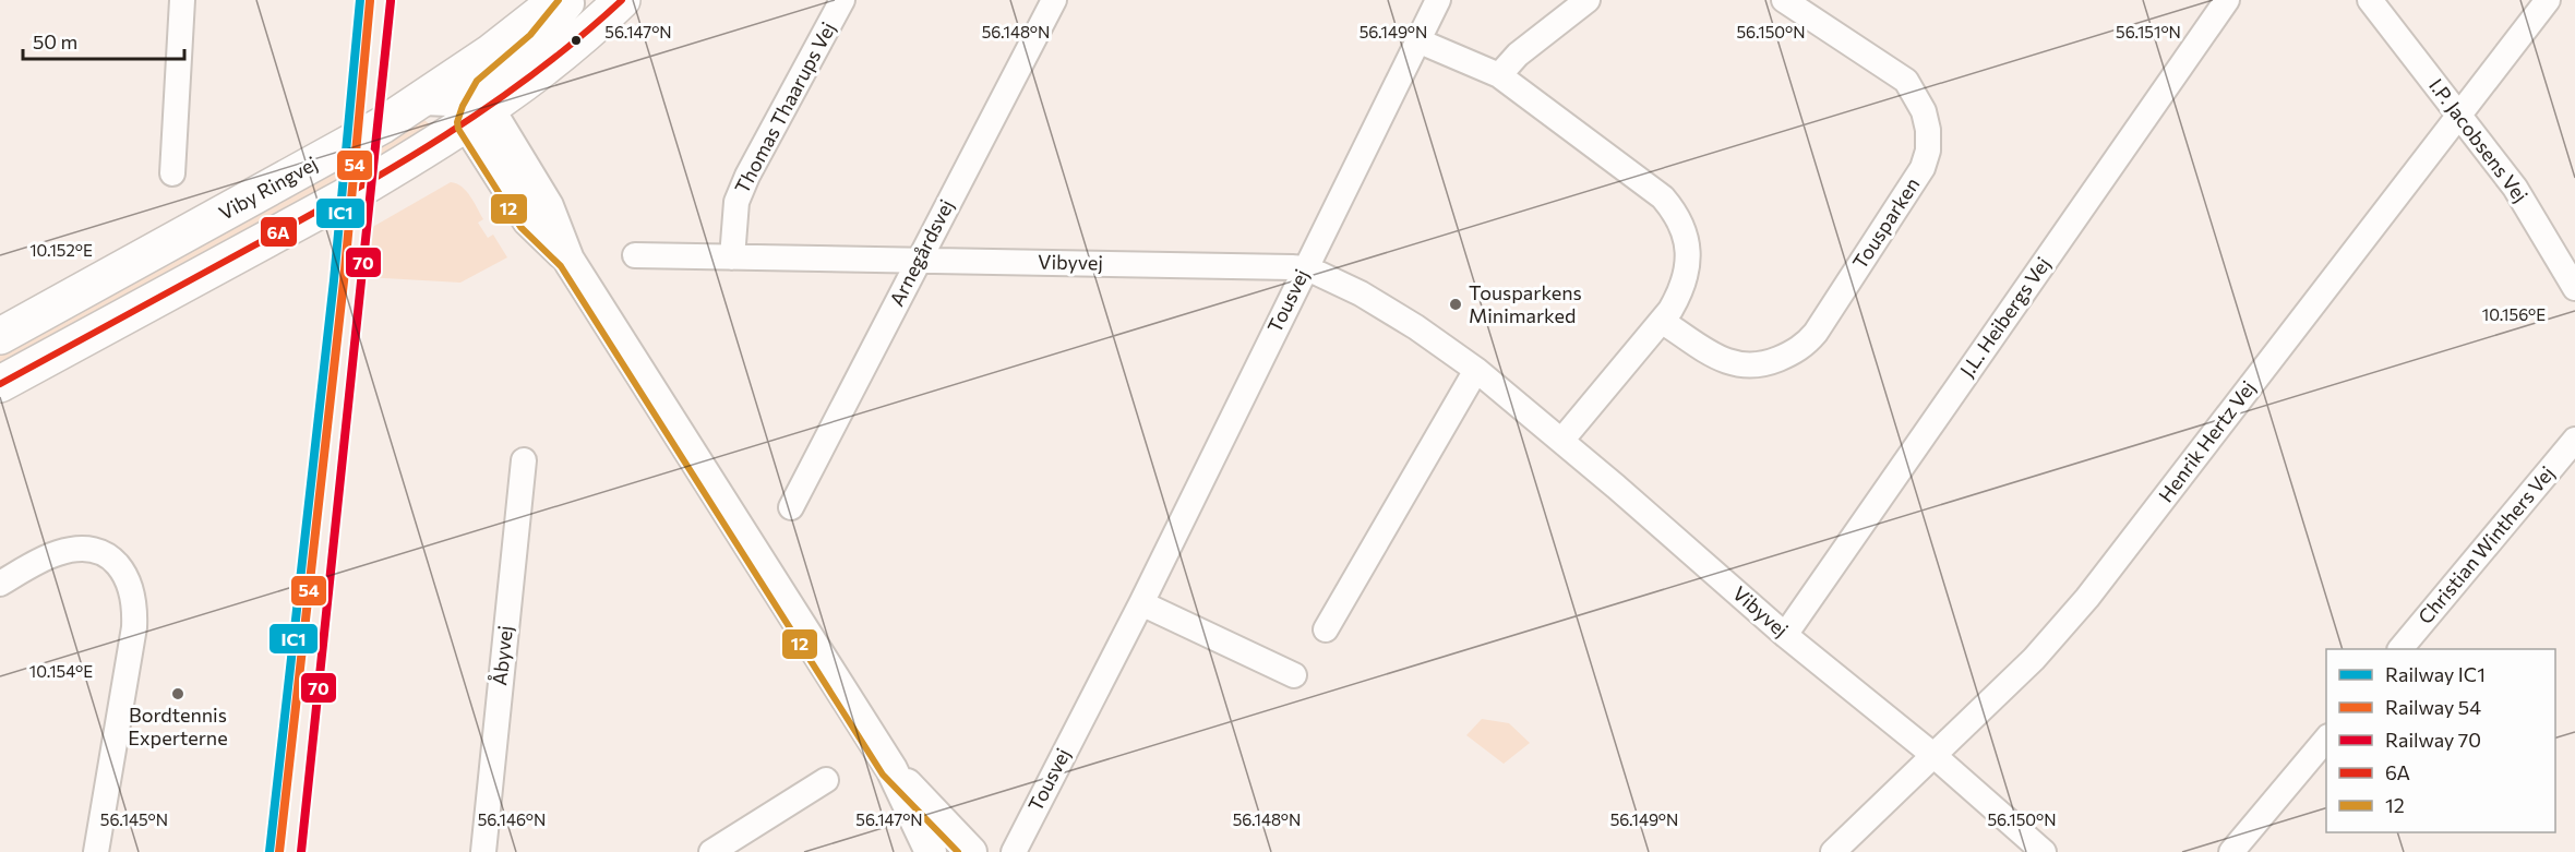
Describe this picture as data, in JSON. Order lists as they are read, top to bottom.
{
  "streets": {
    "main road": ["Viby Ringvej"],
    "street": [
      "Thomas Thaarups Vej",
      "I.P. Jacobsens Vej",
      "Tousparken",
      "Arnegårdsvej",
      "Vibyvej",
      "Tousvej",
      "J.L. Heibergs Vej",
      "Henrik Hertz Vej",
      "Christian Winthers Vej",
      "Åbyvej"
    ]
  },
  "crossings": [
    ["Thomas Thaarups Vej", "Vibyvej"],
    ["I.P. Jacobsens Vej", "Henrik Hertz Vej"],
    ["Arnegårdsvej", "Vibyvej"],
    ["Vibyvej", "Tousvej"],
    ["Vibyvej", "J.L. Heibergs Vej"],
    ["Vibyvej", "Henrik Hertz Vej"]
  ],
  "places": ["Tousparkens Minimarked", "Bordtennis Experterne"],
  "lines": [
    "rail line IC1",
    "transit line 6A",
    "transit line 12",
    "rail line 54",
    "rail line 70"
  ],
  "legend": [
    "Railway IC1",
    "Railway 54",
    "Railway 70",
    "6A",
    "12"
  ],
  "scale_bar": "50 m",
  "coordinates": [
    "56.147°N",
    "56.148°N",
    "56.149°N",
    "56.150°N",
    "56.151°N",
    "10.152°E",
    "10.156°E",
    "10.154°E",
    "56.145°N",
    "56.146°N"
  ]
}
